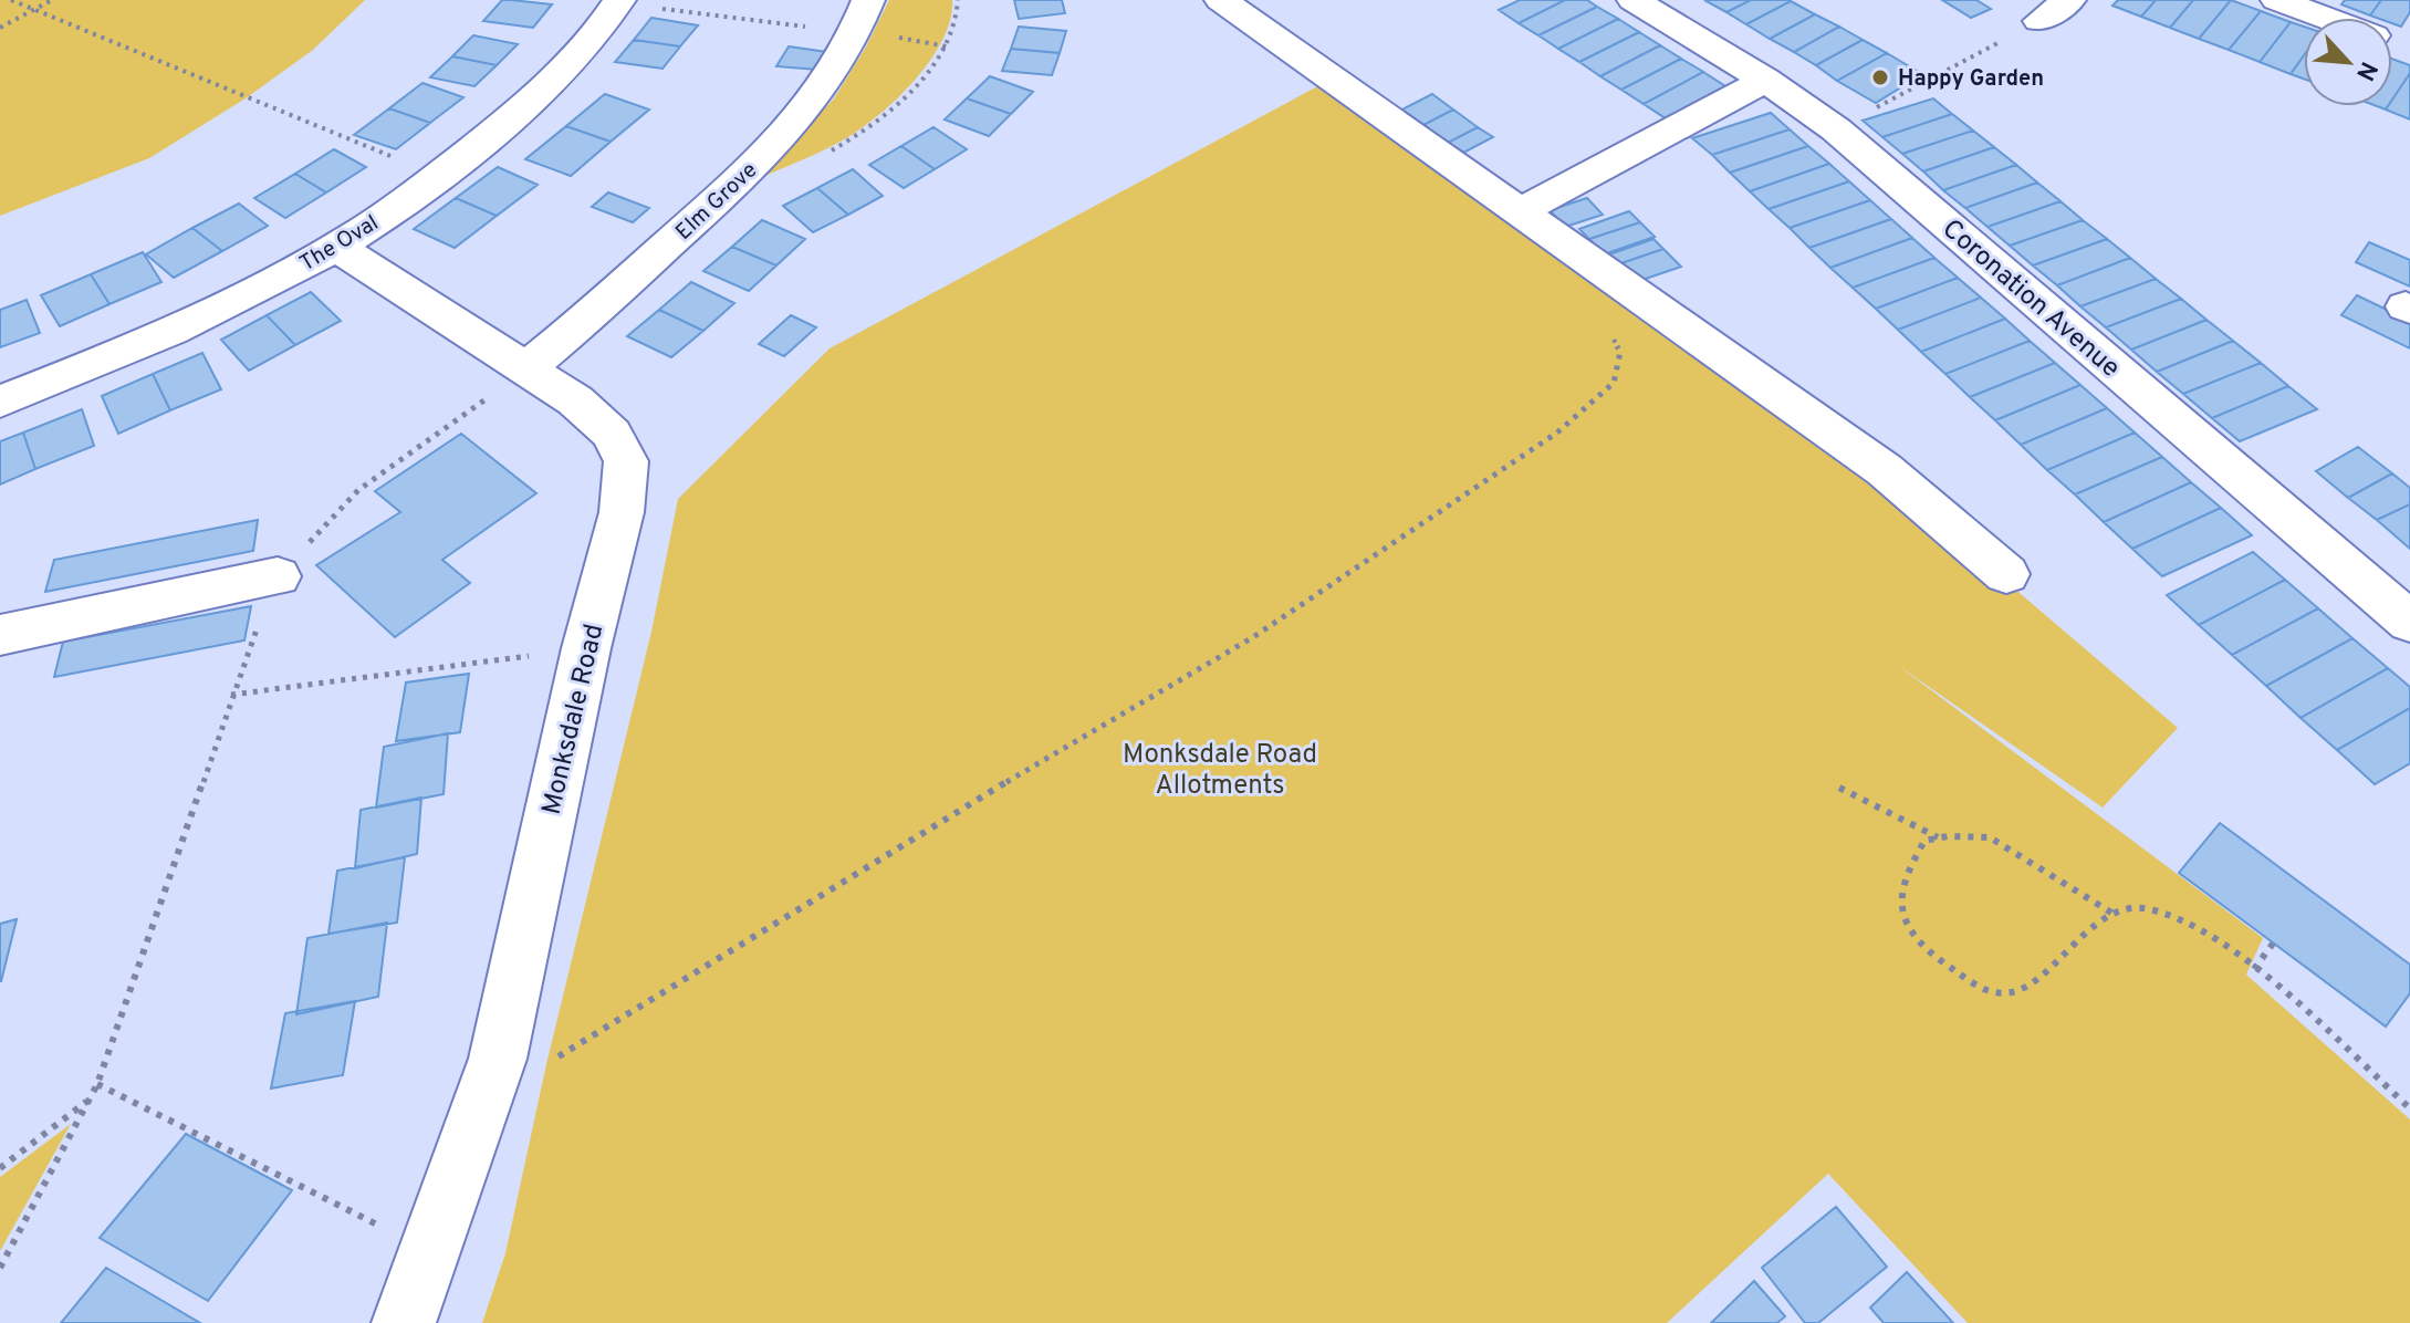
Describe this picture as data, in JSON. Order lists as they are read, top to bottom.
{
  "streets": {
    "street": [
      "Elm Grove",
      "The Oval",
      "Coronation Avenue",
      "Monksdale Road"
    ]
  },
  "crossings": [
    ["Elm Grove", "Monksdale Road"],
    ["The Oval", "Monksdale Road"]
  ],
  "parks": ["Monksdale Road Allotments"],
  "places": ["Happy Garden"],
  "north": "bottom right"
}
